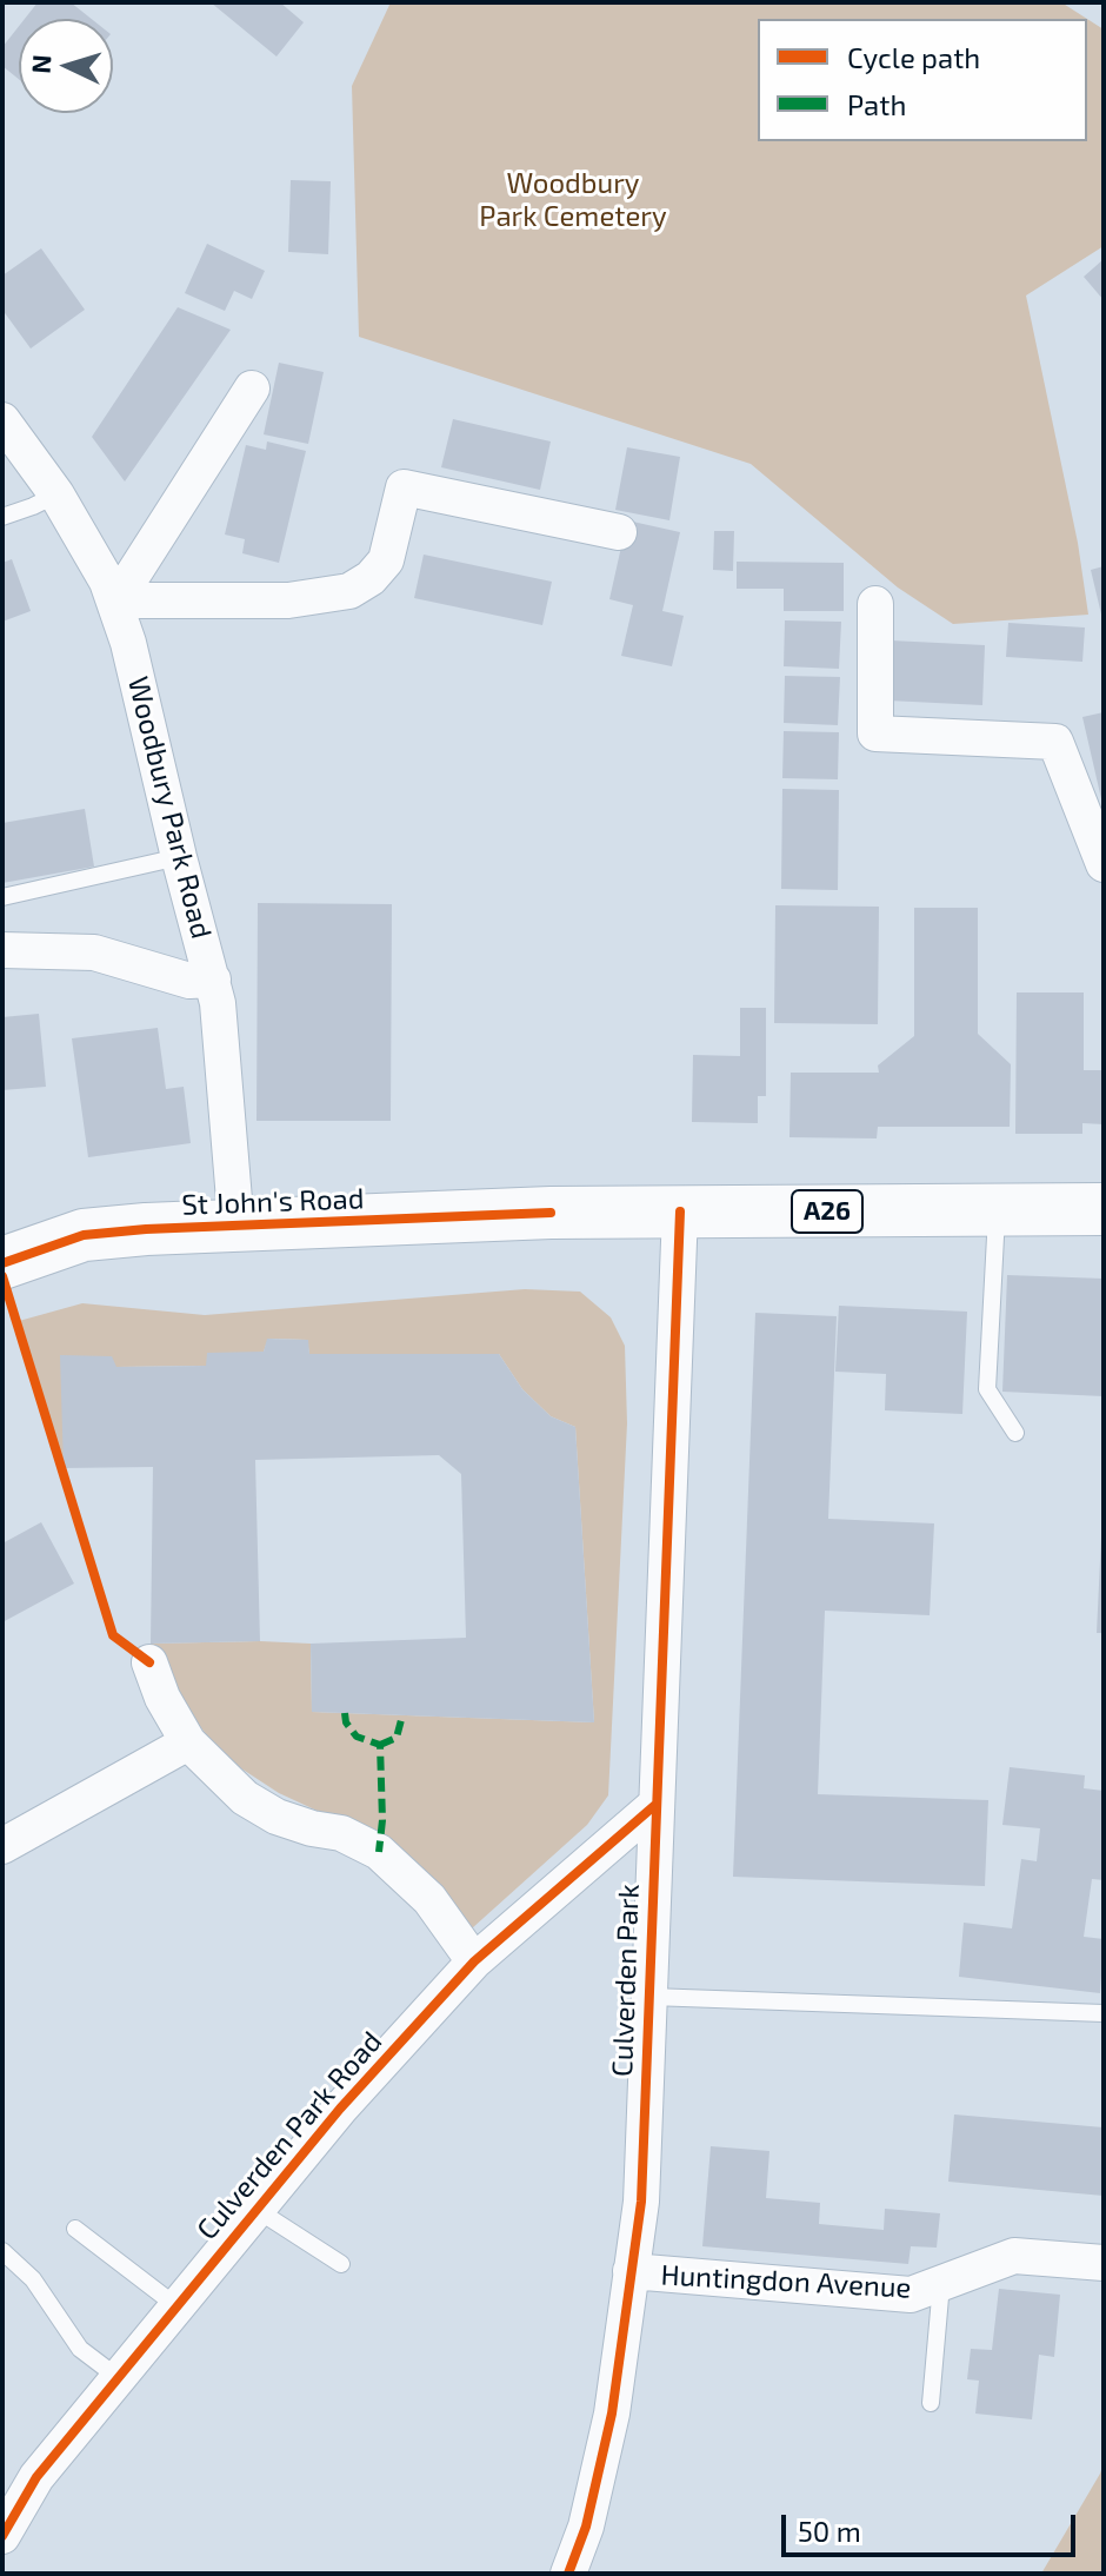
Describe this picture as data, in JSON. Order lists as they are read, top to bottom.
{
  "streets": {
    "highway": ["St John's Road", "A26"],
    "street": [
      "Woodbury Park Road",
      "Culverden Park",
      "Culverden Park Road",
      "Huntingdon Avenue"
    ]
  },
  "crossings": [
    ["Woodbury Park Road", "St John's Road"],
    ["St John's Road", "Culverden Park"],
    ["Culverden Park", "Culverden Park Road"],
    ["Culverden Park", "Huntingdon Avenue"]
  ],
  "parks": ["Woodbury Park Cemetery"],
  "legend": ["Cycle path", "Path"],
  "scale_bar": "50 m",
  "north": "left"
}
